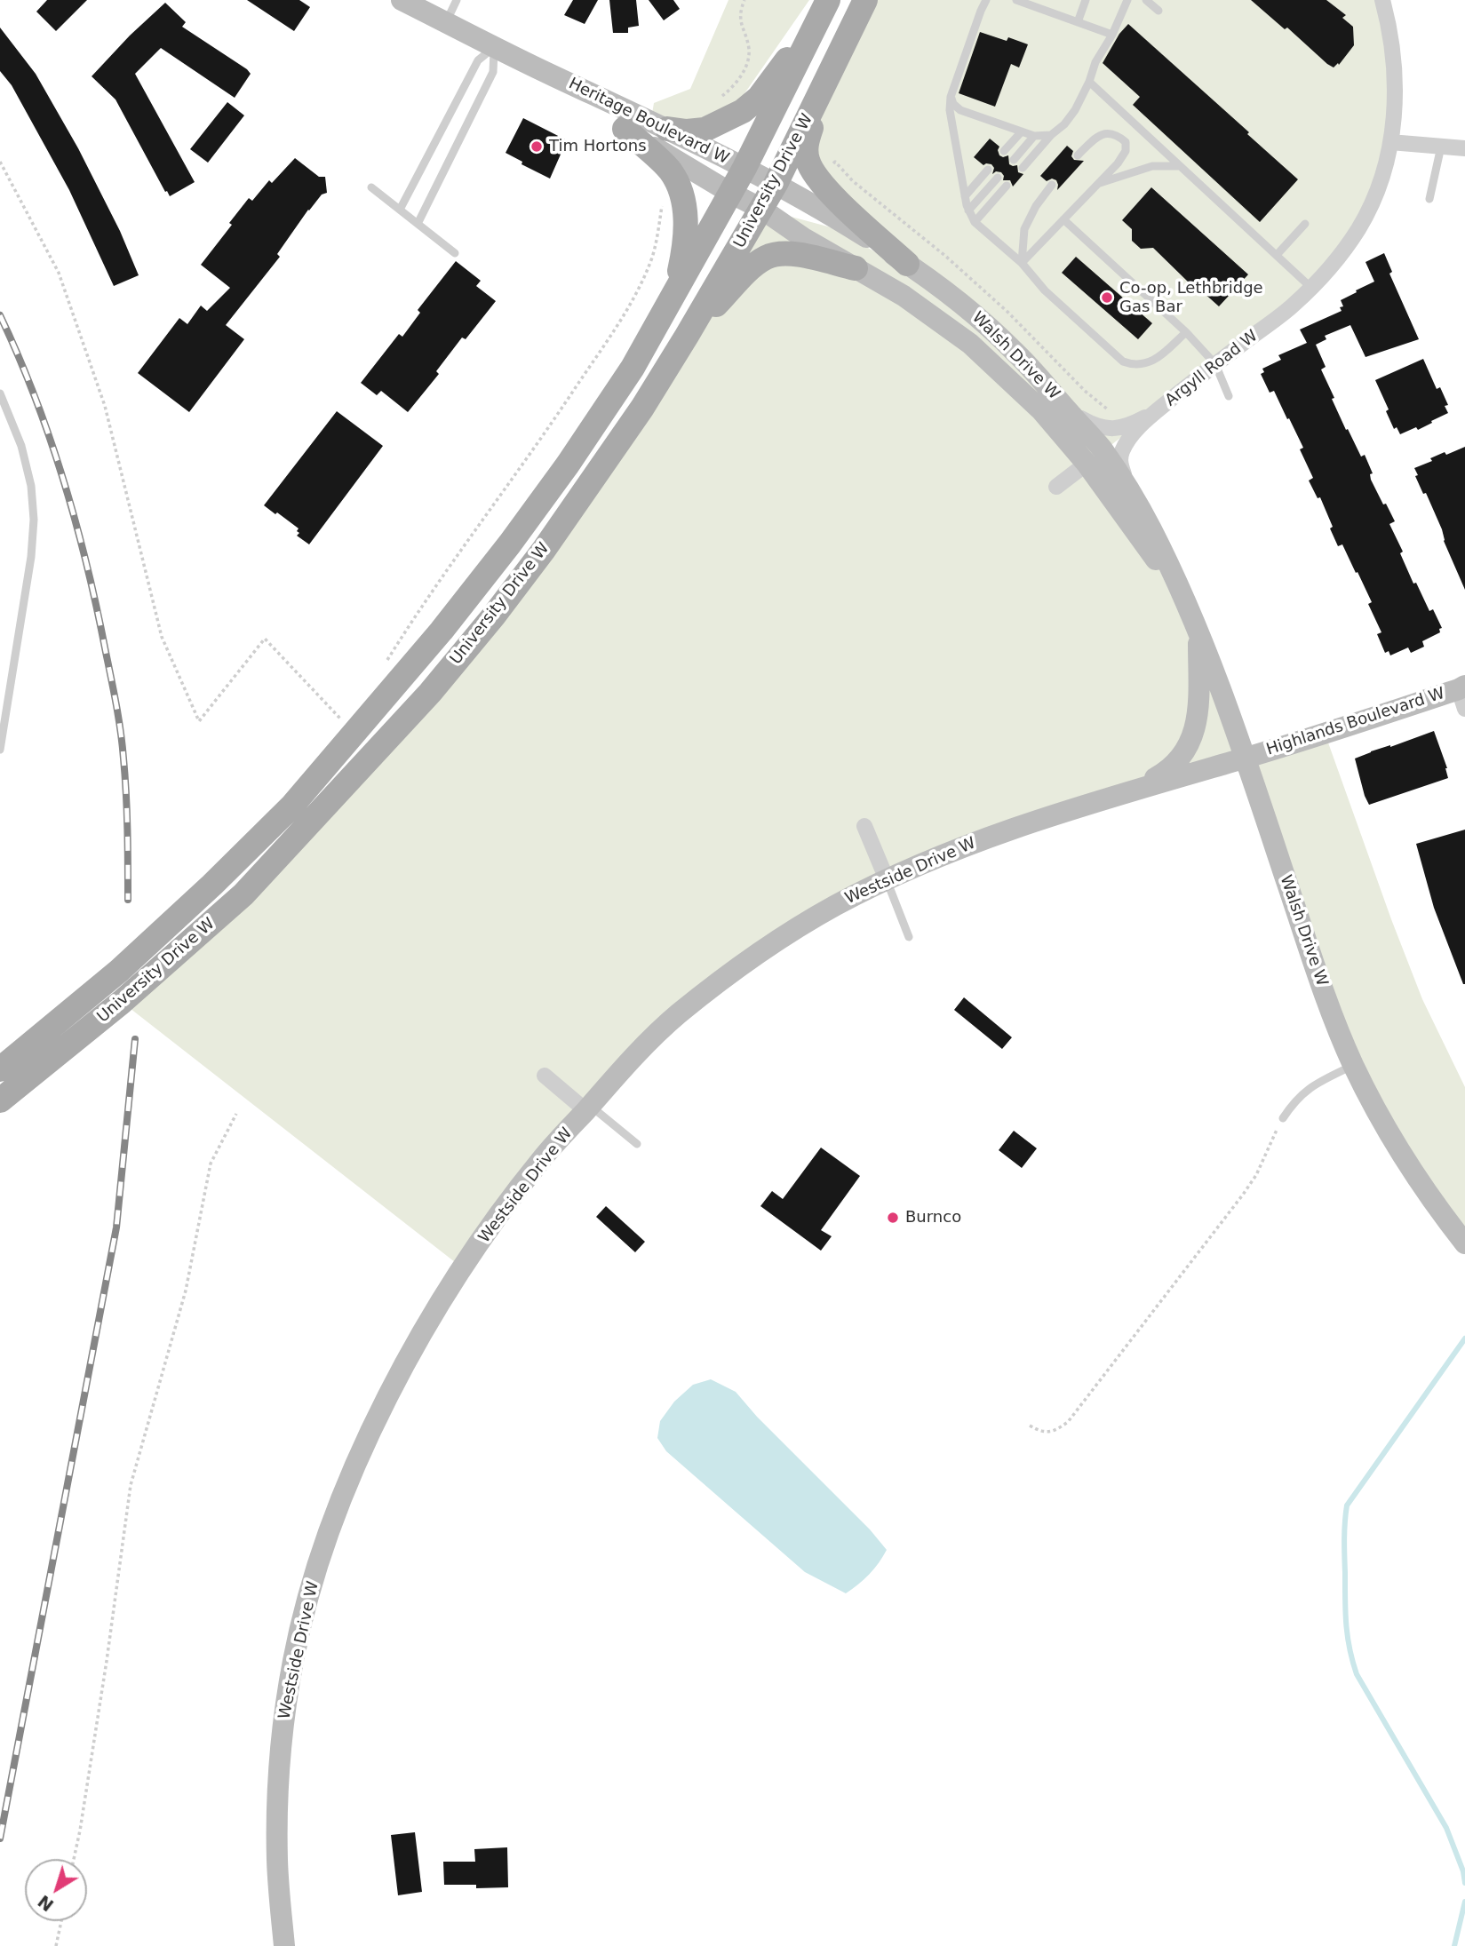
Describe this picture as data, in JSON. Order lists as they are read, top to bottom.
{
  "streets": {
    "main road": ["University Drive W"],
    "street": [
      "Heritage Boulevard W",
      "Walsh Drive W",
      "Argyll Road W",
      "Highlands Boulevard W",
      "Westside Drive W"
    ]
  },
  "crossings": [
    ["Heritage Boulevard W", "University Drive W"],
    ["Heritage Boulevard W", "Walsh Drive W"],
    ["University Drive W", "Walsh Drive W"],
    ["Walsh Drive W", "Highlands Boulevard W"],
    ["Walsh Drive W", "Westside Drive W"],
    ["Highlands Boulevard W", "Westside Drive W"]
  ],
  "places": ["Tim Hortons", "Co-op, Lethbridge Gas Bar", "Burnco"],
  "north": "bottom left"
}
